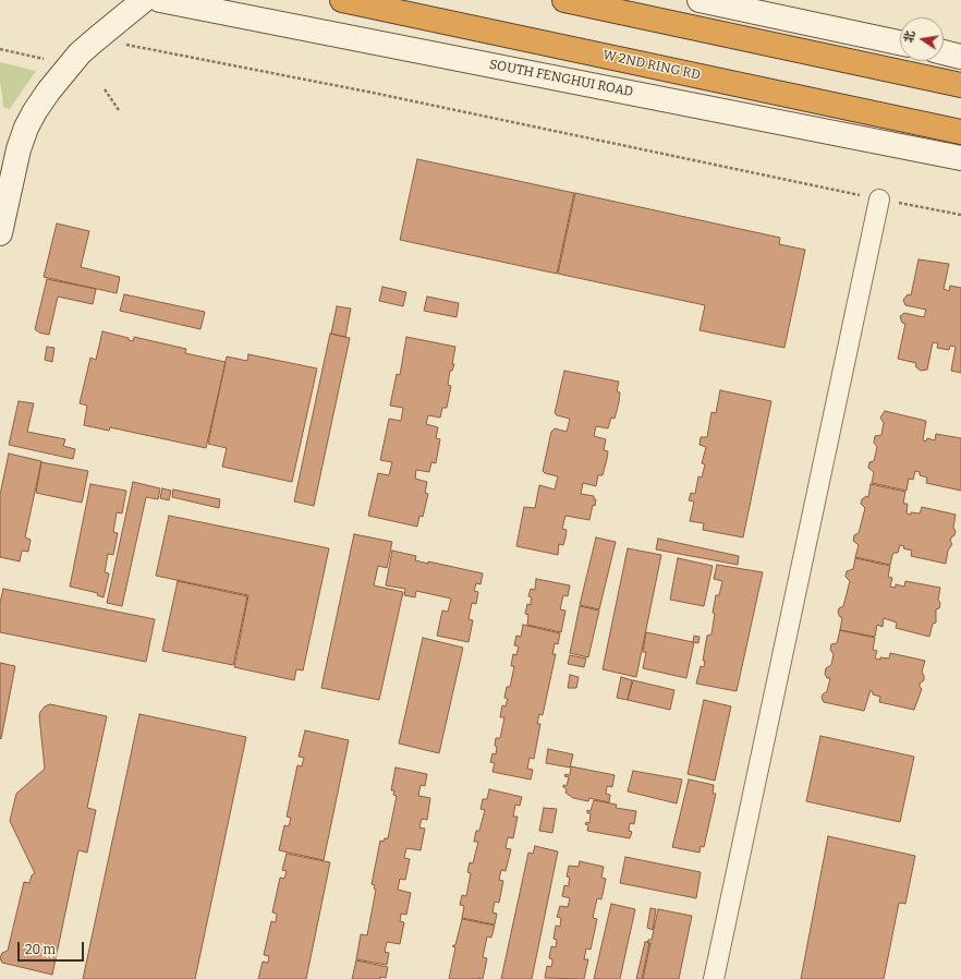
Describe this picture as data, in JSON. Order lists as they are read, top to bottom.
{
  "streets": {
    "highway": ["W 2ND RING RD"],
    "main road": ["SOUTH FENGHUI ROAD"]
  },
  "scale_bar": "20 m",
  "north": "left"
}
